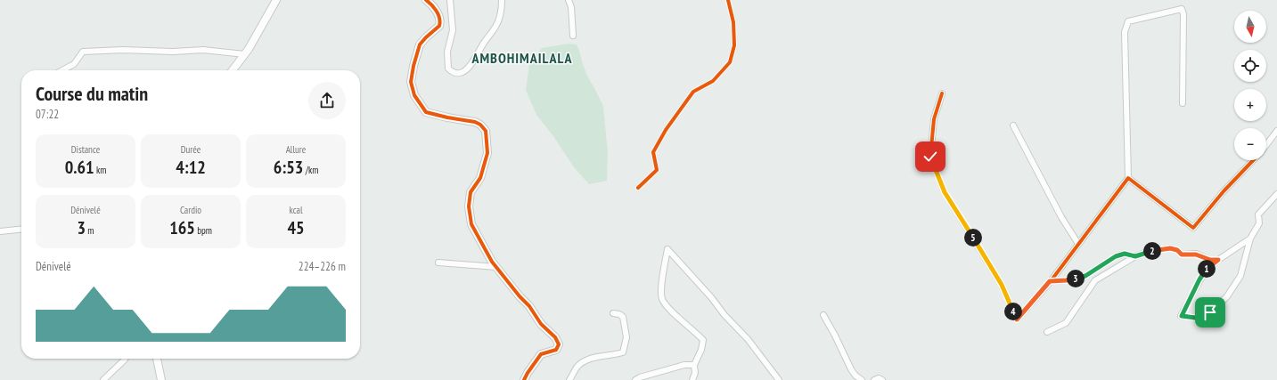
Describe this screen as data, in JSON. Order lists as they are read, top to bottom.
{
  "districts": ["AMBOHIMAILALA"],
  "north": "bottom",
  "page": {
    "map_buttons": ["+", "−"],
    "heading": ["Course du matin", "07:22"],
    "stats": [
      ["Distance", "0.61 km"],
      ["Durée", "4:12"],
      ["Allure", "6:53 /km"],
      ["Dénivelé", "3 m"],
      ["Cardio", "165 bpm"],
      ["kcal", "45"]
    ],
    "pins": [
      "5",
      "2",
      "1",
      "3",
      "4"
    ],
    "chart": ["Dénivelé", "224–226 m"]
  }
}
